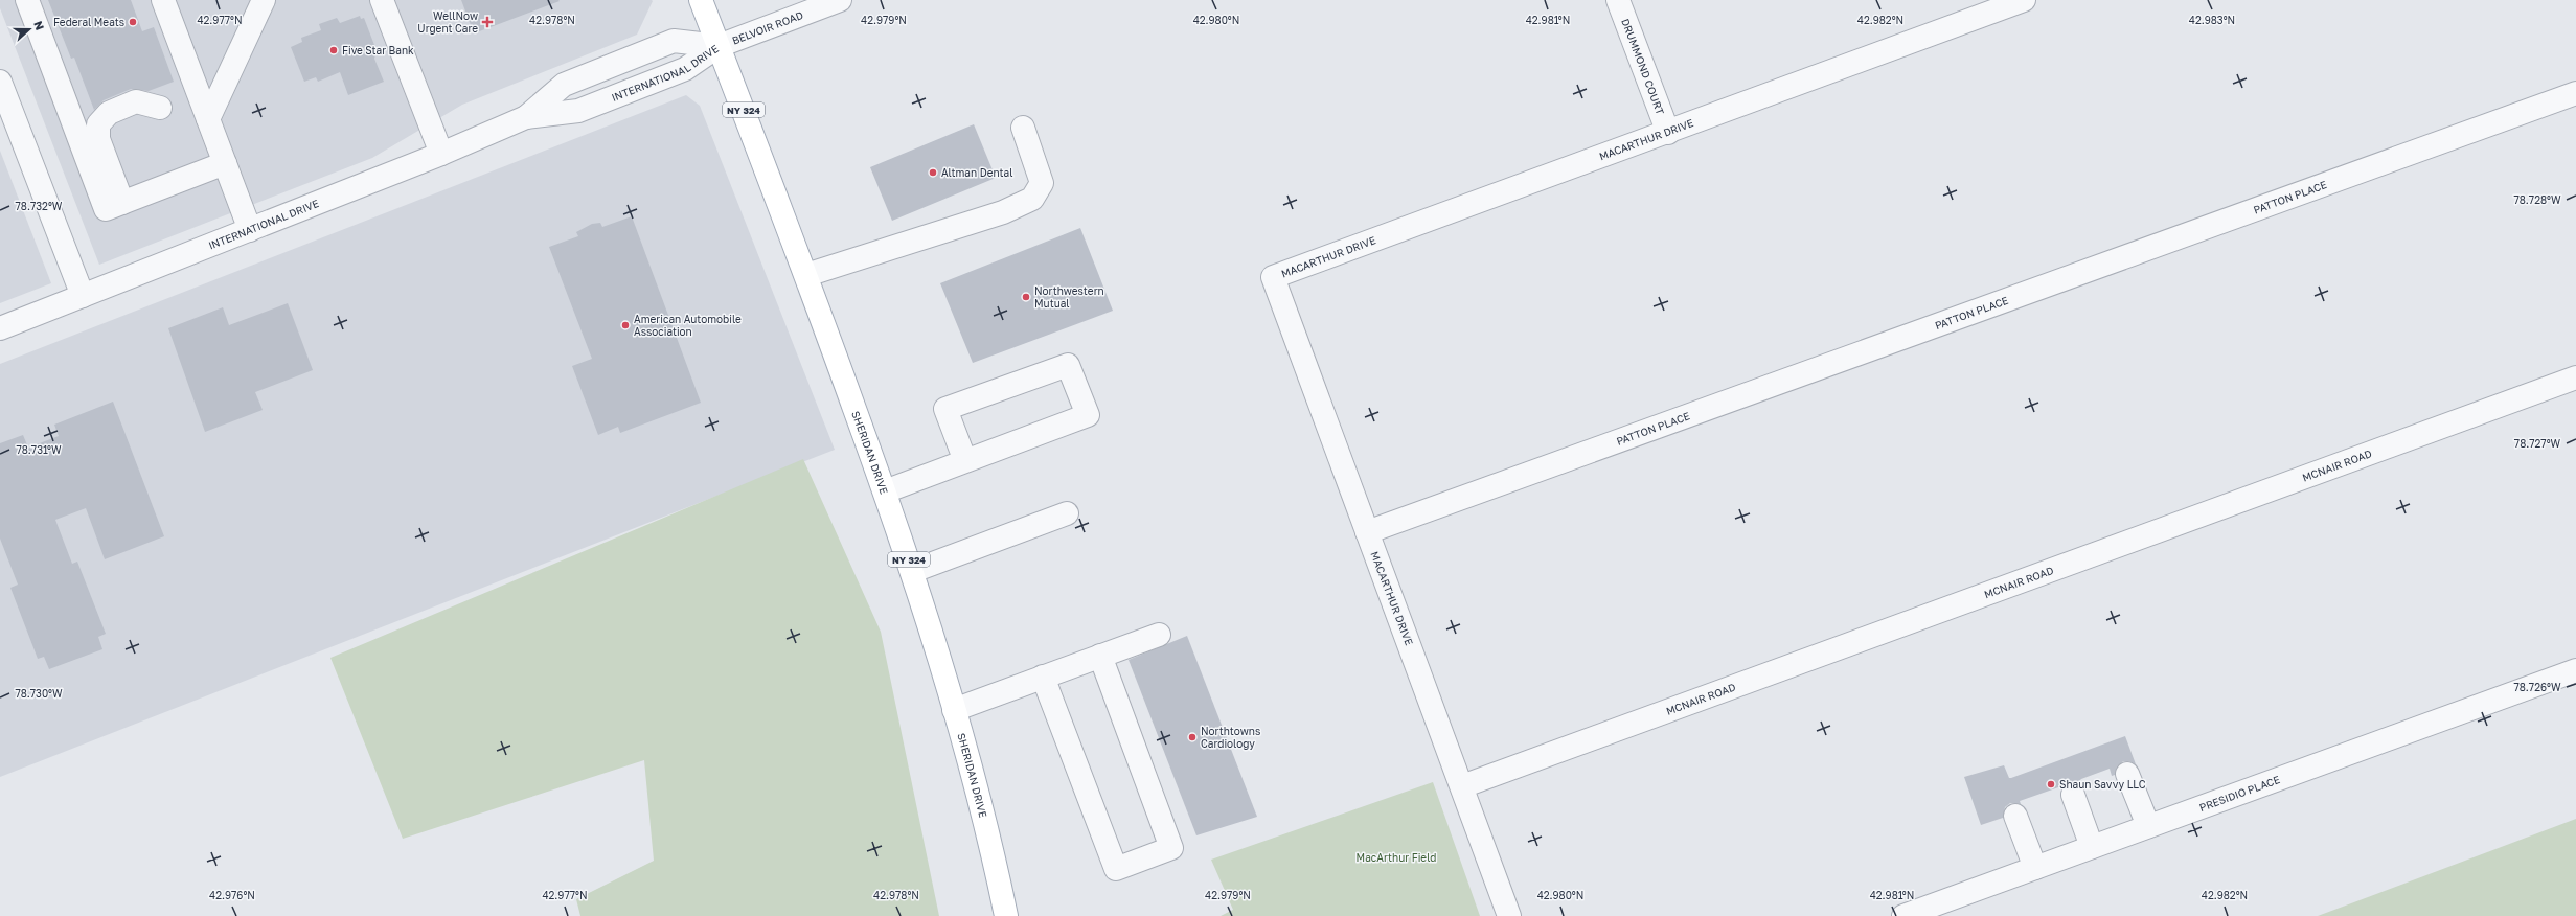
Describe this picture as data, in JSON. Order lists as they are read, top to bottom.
{
  "streets": {
    "main road": ["NY 324", "SHERIDAN DRIVE"],
    "street": [
      "BELVOIR ROAD",
      "DRUMMOND COURT",
      "INTERNATIONAL DRIVE",
      "MACARTHUR DRIVE",
      "PATTON PLACE",
      "MCNAIR ROAD",
      "PRESIDIO PLACE"
    ]
  },
  "crossings": [
    ["BELVOIR ROAD", "INTERNATIONAL DRIVE"],
    ["BELVOIR ROAD", "SHERIDAN DRIVE"],
    ["DRUMMOND COURT", "MACARTHUR DRIVE"],
    ["INTERNATIONAL DRIVE", "SHERIDAN DRIVE"],
    ["MACARTHUR DRIVE", "PATTON PLACE"],
    ["MACARTHUR DRIVE", "MCNAIR ROAD"]
  ],
  "parks": ["MacArthur Field"],
  "places": {
    "other": [
      "Federal Meats",
      "Five Star Bank",
      "Altman Dental",
      "Northwestern Mutual",
      "American Automobile Association",
      "Northtowns Cardiology",
      "Shaun Savvy LLC"
    ],
    "health": ["WellNow Urgent Care"]
  },
  "north": "right",
  "coordinates": [
    "42.977°N",
    "42.978°N",
    "42.979°N",
    "42.980°N",
    "42.981°N",
    "42.982°N",
    "42.983°N",
    "78.728°W",
    "78.732°W",
    "78.727°W",
    "78.731°W",
    "78.726°W",
    "78.730°W",
    "42.976°N"
  ]
}
